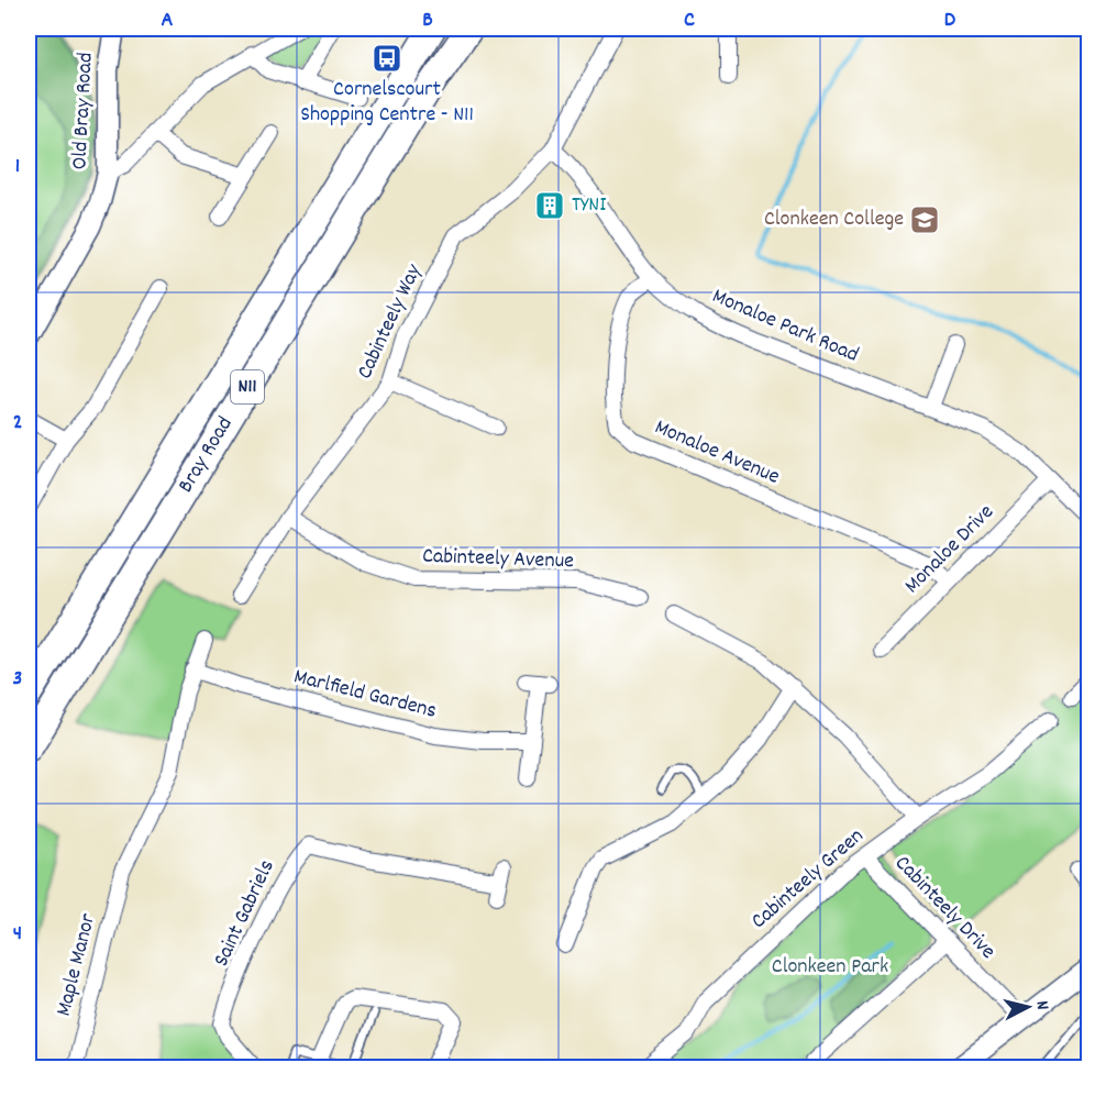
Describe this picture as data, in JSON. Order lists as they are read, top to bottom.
{
  "streets": {
    "highway": ["N11", "Bray Road"],
    "street": [
      "Old Bray Road",
      "Cabinteely Way",
      "Monaloe Park Road",
      "Monaloe Avenue",
      "Monaloe Drive",
      "Cabinteely Avenue",
      "Marlfield Gardens",
      "Cabinteely Green",
      "Cabinteely Drive",
      "Saint Gabriels",
      "Maple Manor"
    ]
  },
  "crossings": [
    ["Cabinteely Way", "Monaloe Park Road"],
    ["Cabinteely Way", "Cabinteely Avenue"],
    ["Monaloe Park Road", "Monaloe Avenue"],
    ["Monaloe Park Road", "Monaloe Drive"],
    ["N11", "Bray Road"],
    ["Monaloe Avenue", "Monaloe Drive"],
    ["Marlfield Gardens", "Maple Manor"],
    ["Cabinteely Green", "Cabinteely Drive"]
  ],
  "parks": ["Clonkeen Park"],
  "places": {
    "bus stop": ["Cornelscourt Shopping Centre - N11"],
    "building": ["TYNI"],
    "school or university": ["Clonkeen College"]
  },
  "north": "right",
  "grid": {
    "columns": [
      "A",
      "B",
      "C",
      "D"
    ],
    "rows": [
      "1",
      "2",
      "3",
      "4"
    ]
  }
}
